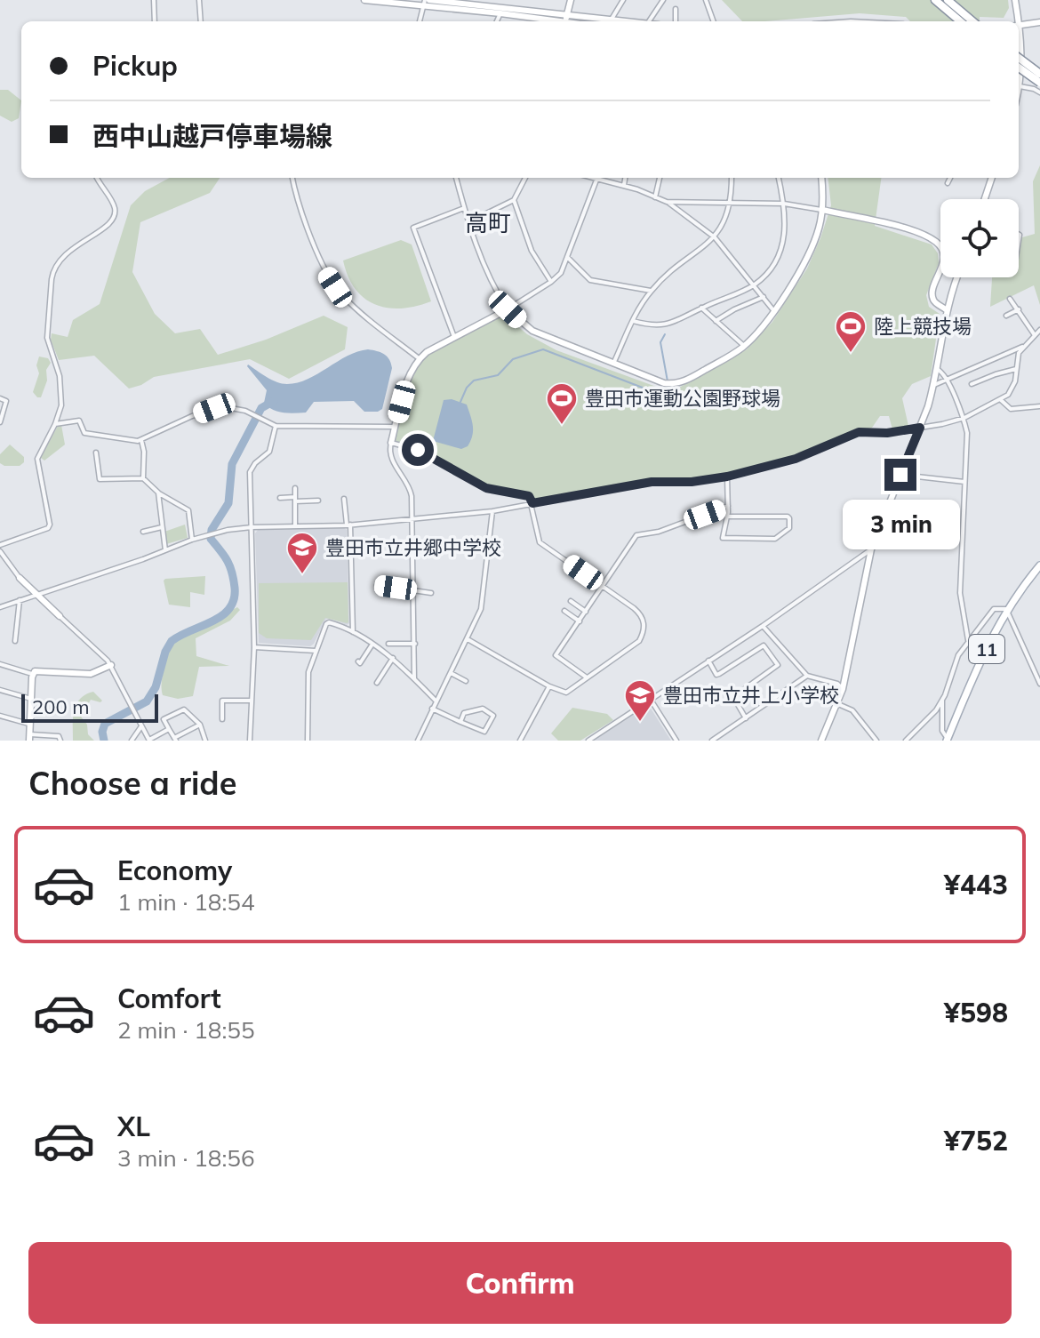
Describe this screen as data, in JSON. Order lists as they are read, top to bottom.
{
  "streets": {
    "main road": ["11"]
  },
  "districts": ["高町"],
  "places": {
    "sports": ["陸上競技場", "豊田市運動公園野球場"],
    "school or university": ["豊田市立井郷中学校", "豊田市立井上小学校"]
  },
  "scale_bar": "200 m",
  "page": {
    "banner": ["Pickup", "西中山越戸停車場線"],
    "bubble": "3 min",
    "scale": "200 m",
    "heading": "Choose a ride",
    "list": [
      {
        "name": "Economy",
        "note": "1 min · 18:54",
        "value": "¥443"
      },
      {
        "name": "Comfort",
        "note": "2 min · 18:55",
        "value": "¥598"
      },
      {
        "name": "XL",
        "note": "3 min · 18:56",
        "value": "¥752"
      }
    ],
    "buttons": "Confirm"
  }
}
